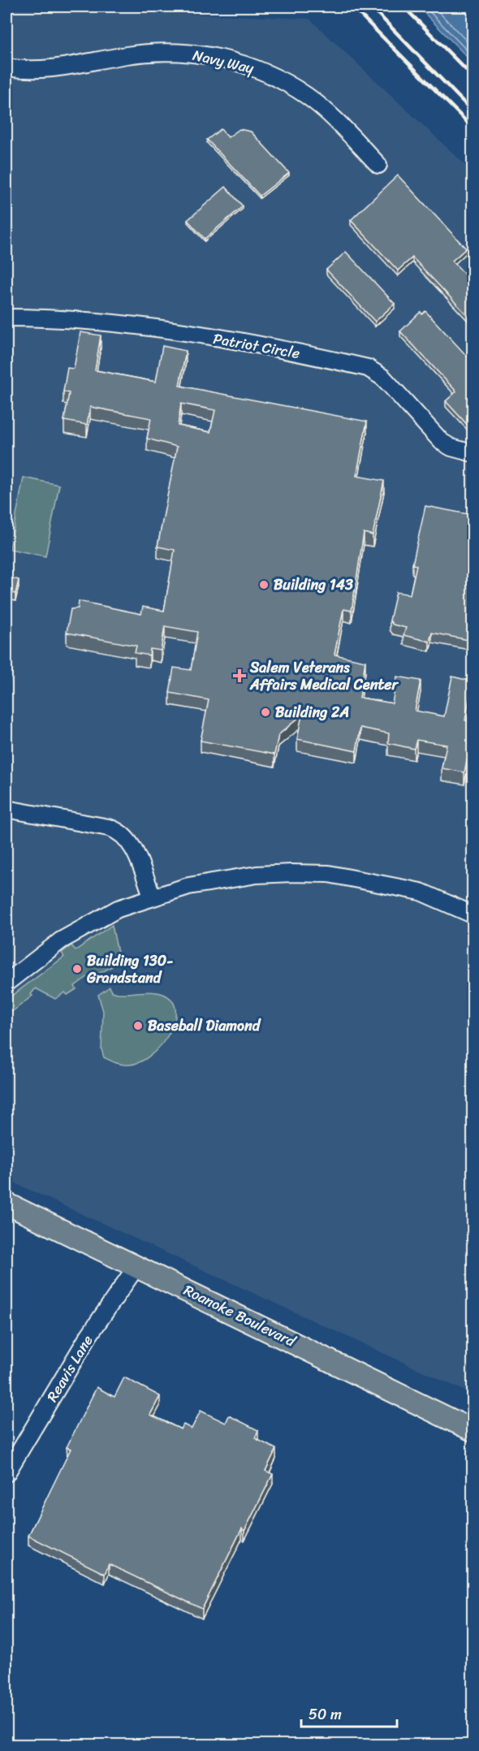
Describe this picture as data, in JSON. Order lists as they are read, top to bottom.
{
  "streets": {
    "main road": ["Roanoke Boulevard"],
    "street": ["Navy Way", "Patriot Circle", "Reavis Lane"]
  },
  "crossings": [
    ["Roanoke Boulevard", "Reavis Lane"]
  ],
  "places": {
    "other": [
      "Building 143",
      "Building 2A",
      "Building 130- Grandstand",
      "Baseball Diamond"
    ],
    "health": ["Salem Veterans Affairs Medical Center"]
  },
  "scale_bar": "50 m"
}
